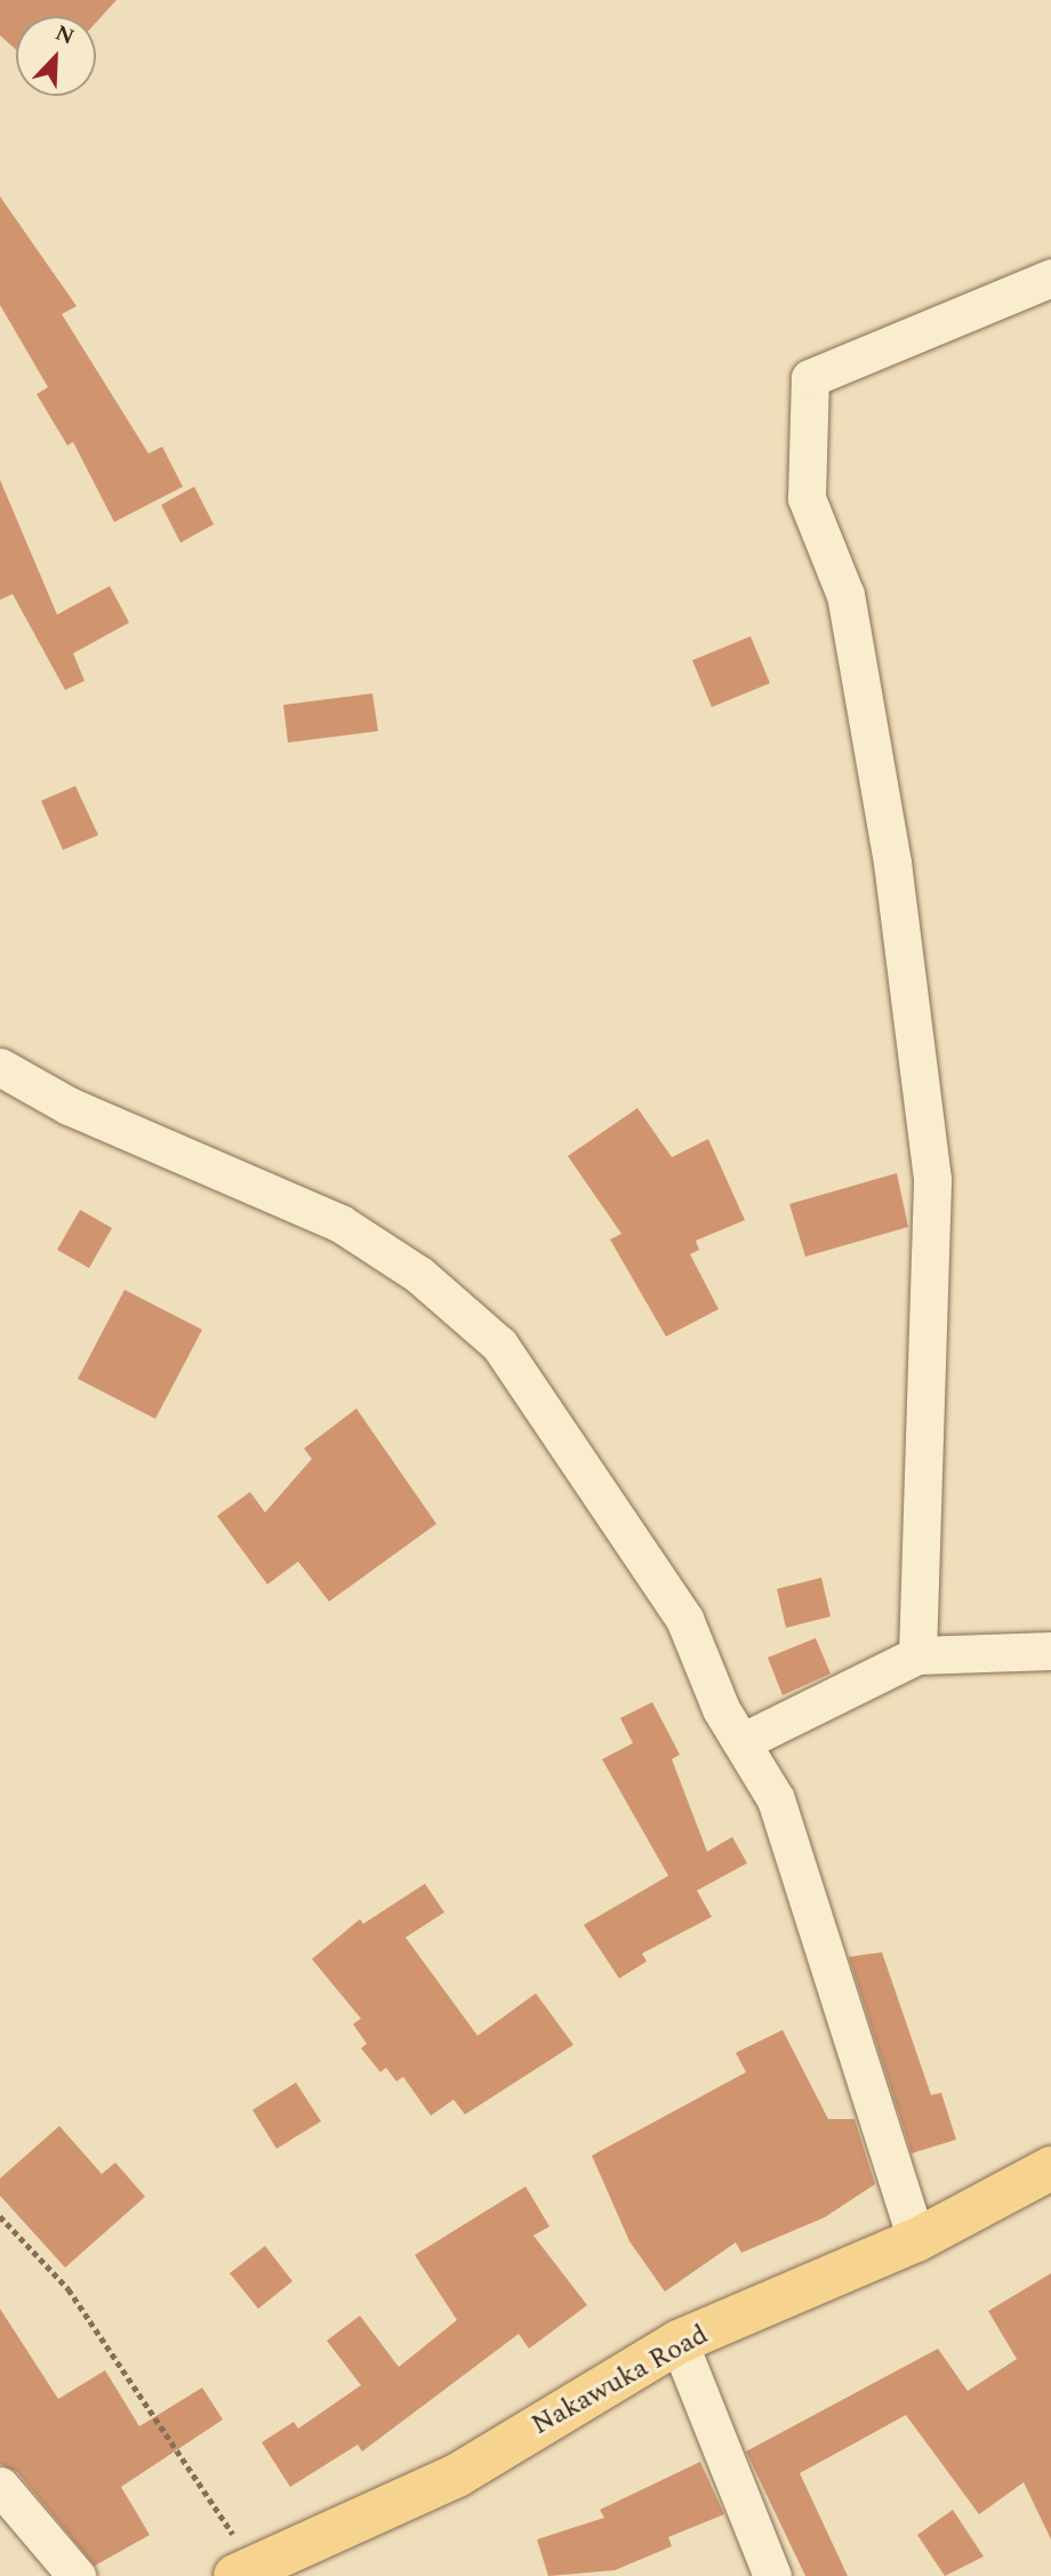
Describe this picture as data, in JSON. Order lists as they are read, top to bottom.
{
  "streets": {
    "main road": ["Nakawuka Road"]
  },
  "north": "top right"
}
